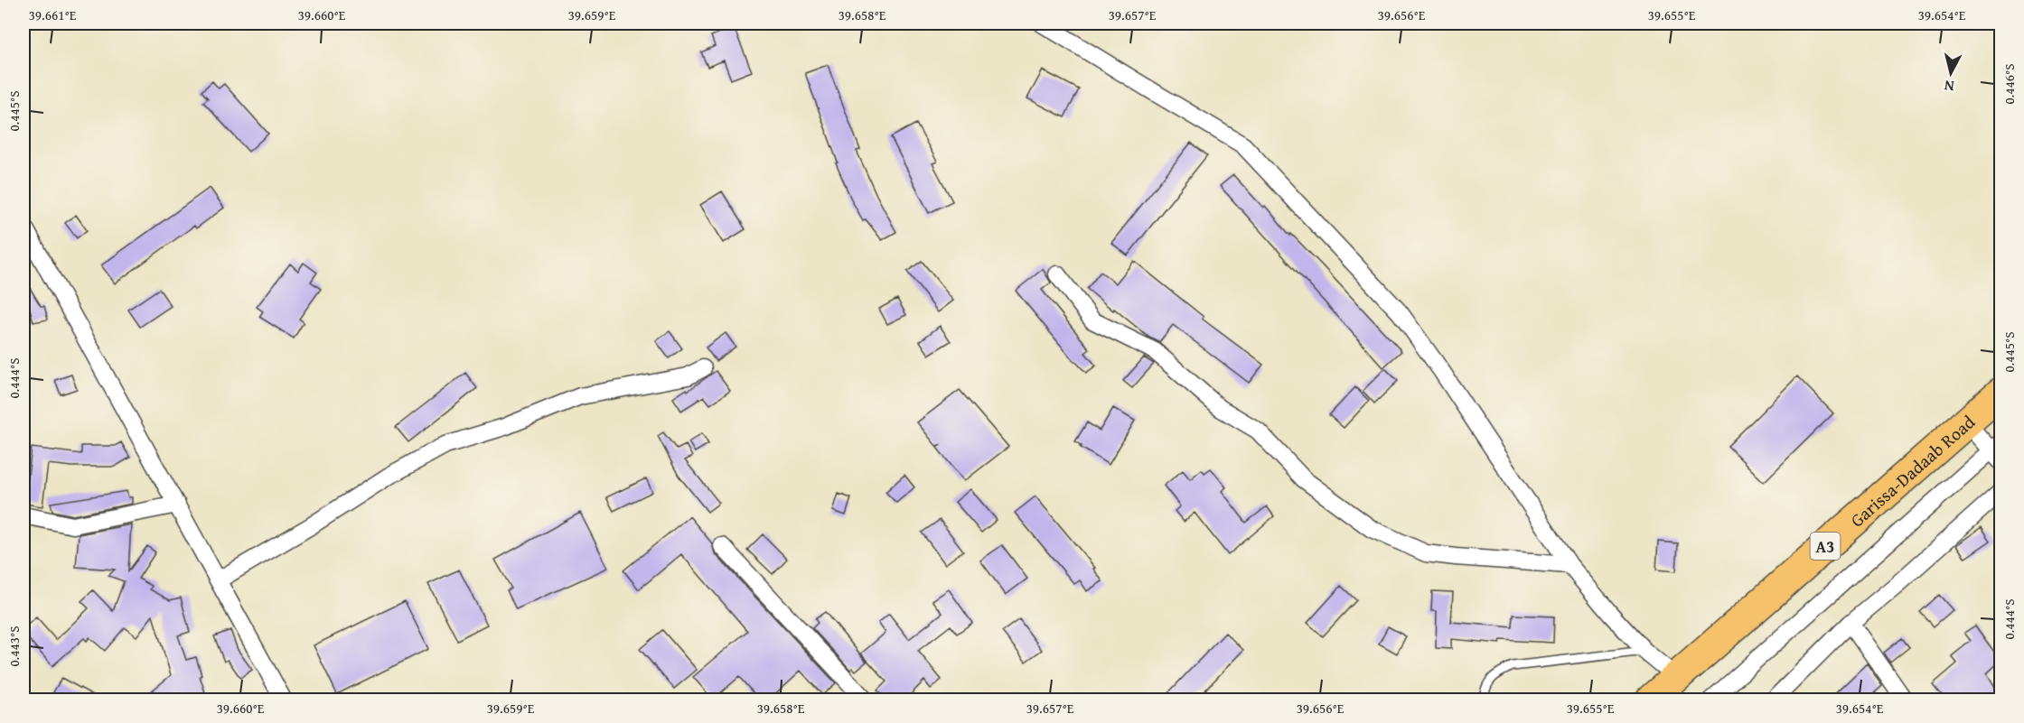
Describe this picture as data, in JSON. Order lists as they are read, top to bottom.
{
  "streets": {
    "highway": ["Garissa-Dadaab Road", "A3"]
  },
  "north": "bottom",
  "coordinates": [
    "39.661°E",
    "39.660°E",
    "39.659°E",
    "39.658°E",
    "39.657°E",
    "39.656°E",
    "39.655°E",
    "39.654°E",
    "0.446°S",
    "0.445°S",
    "0.444°S",
    "0.443°S"
  ]
}
